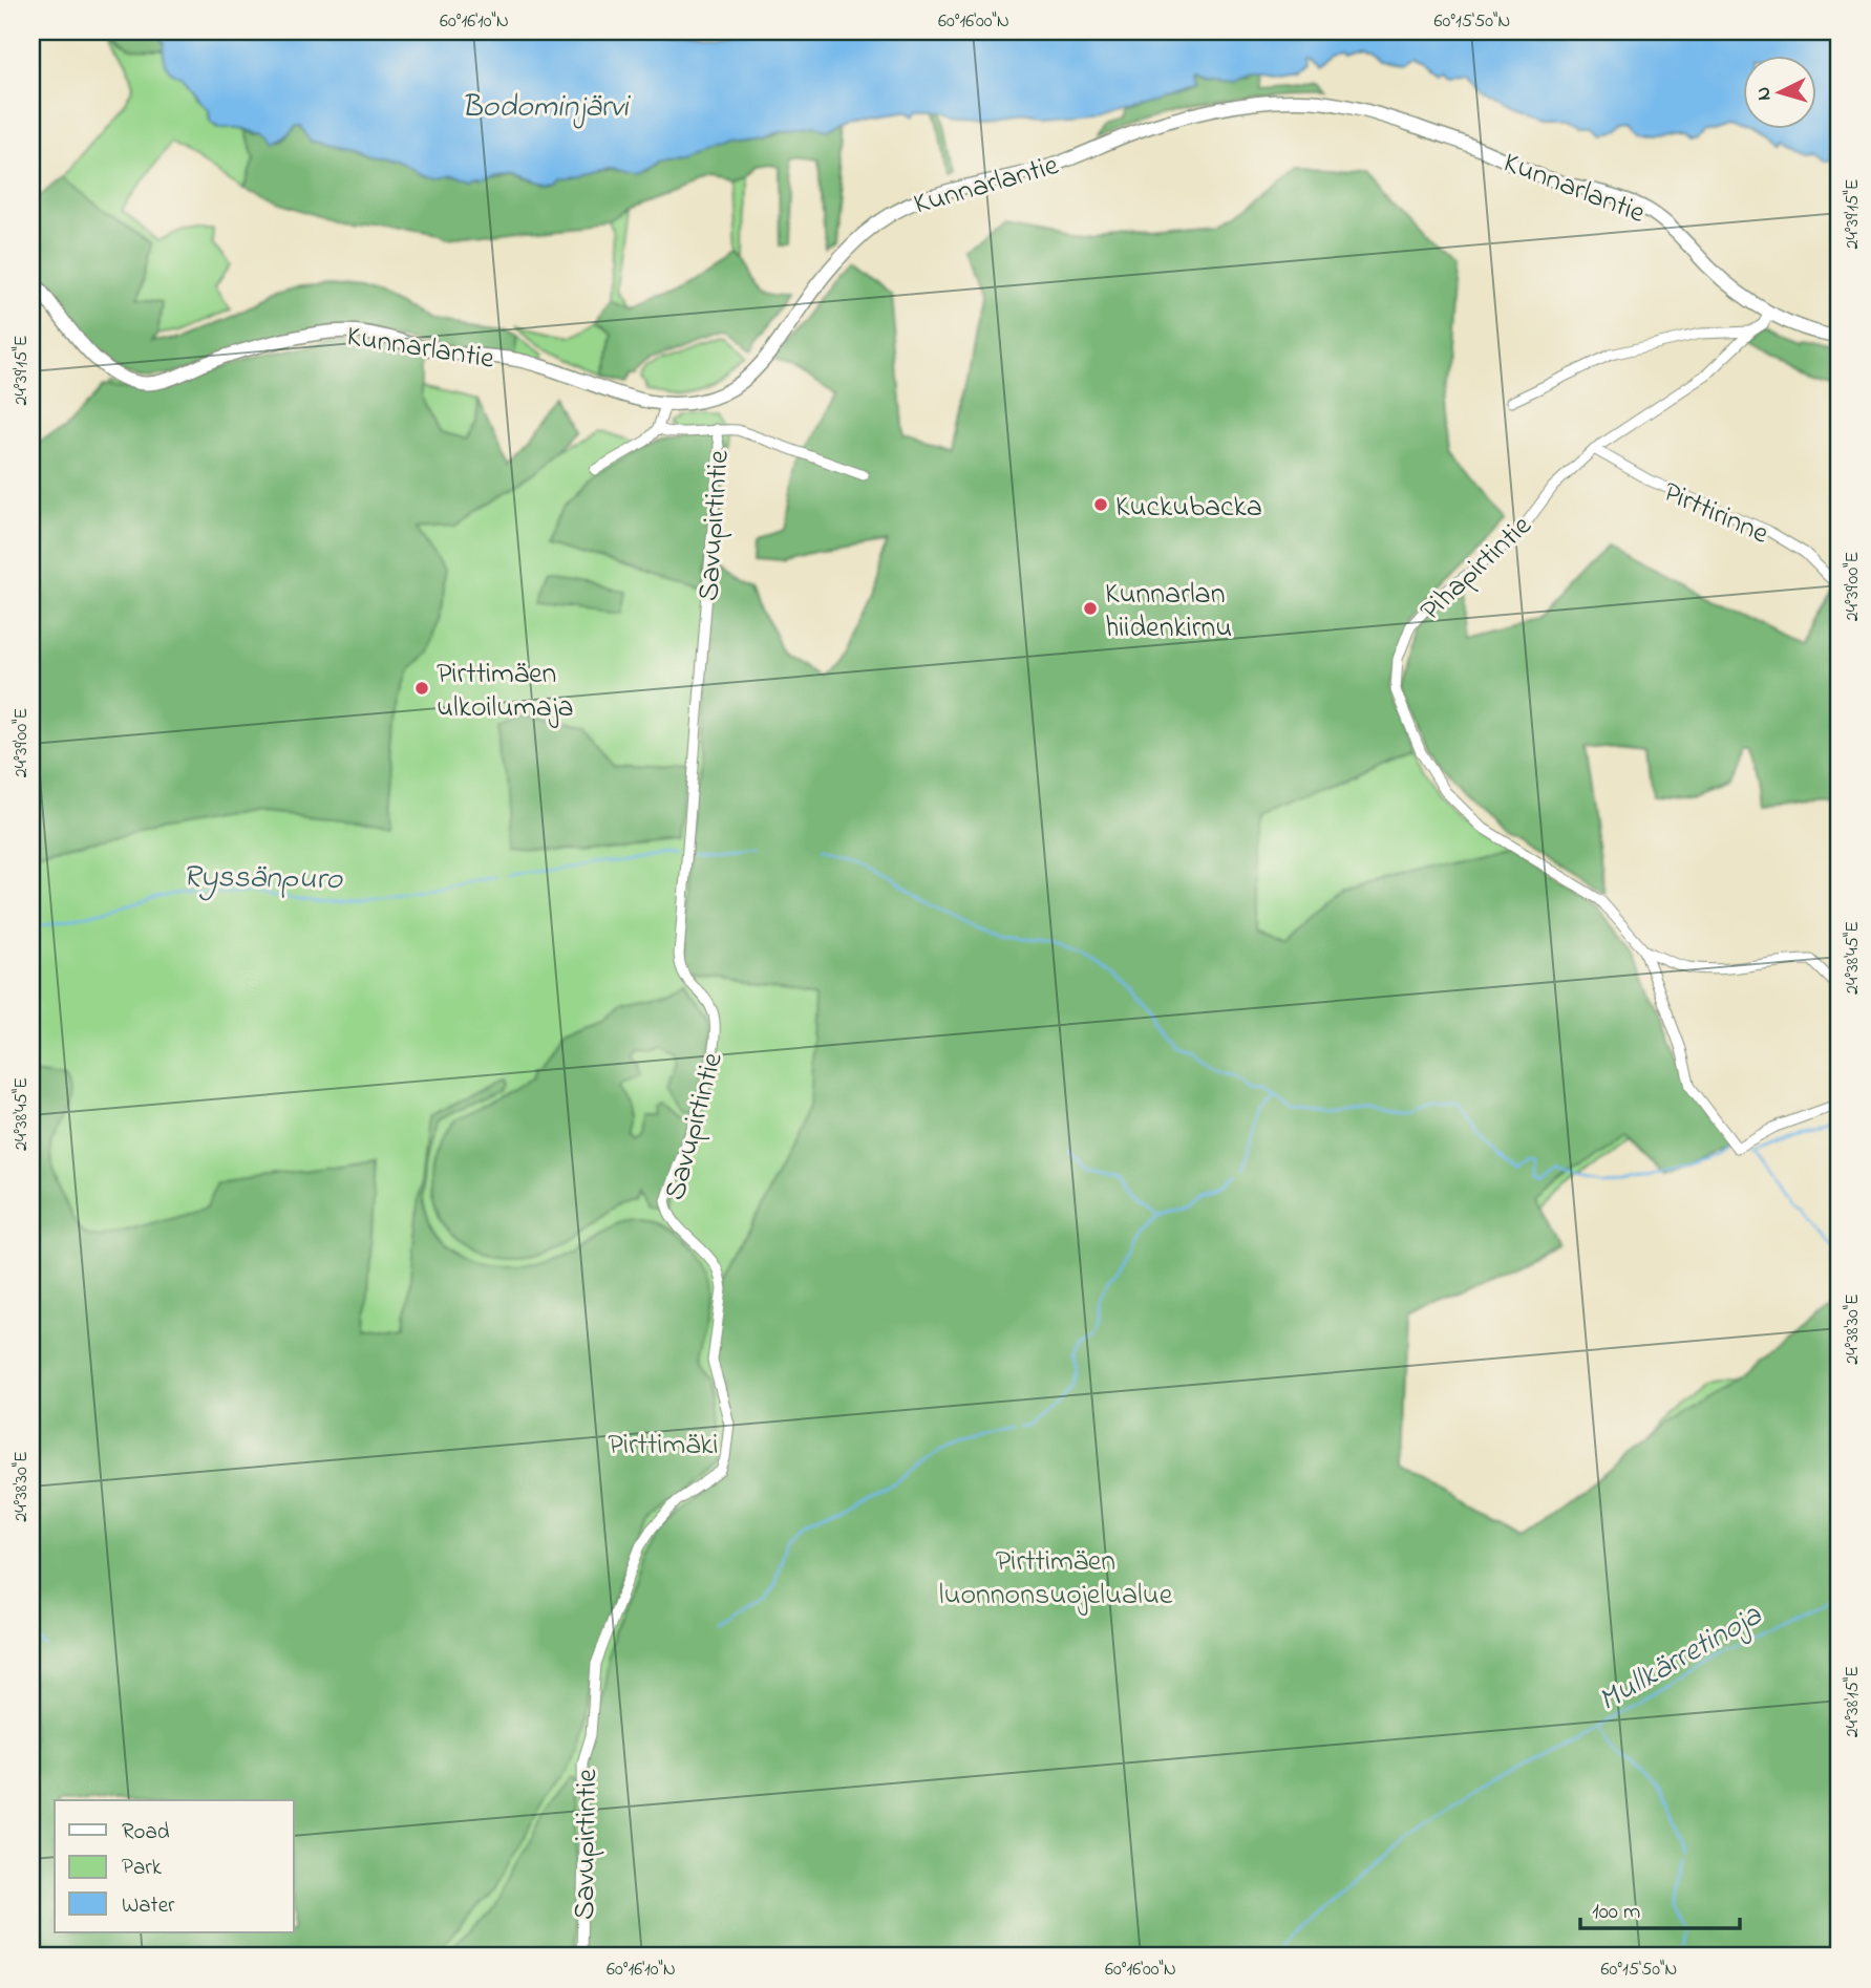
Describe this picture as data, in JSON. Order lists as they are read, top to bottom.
{
  "streets": {
    "main road": ["Kunnarlantie"],
    "street": ["Pirttirinne", "Savupirtintie", "Pihapirtintie"]
  },
  "crossings": [
    ["Kunnarlantie", "Pihapirtintie"],
    ["Pirttirinne", "Pihapirtintie"]
  ],
  "water": ["Bodominjärvi", "Ryssänpuro", "Mullkärretinoja"],
  "parks": ["Pirttimäki", "Pirttimäen luonnonsuojelualue"],
  "places": ["Kuckubacka", "Kunnarlan hiidenkirnu", "Pirttimäen ulkoilumaja"],
  "legend": ["Road", "Park", "Water"],
  "scale_bar": "100 m",
  "north": "left",
  "coordinates": [
    "60°16'10\"N",
    "60°16'00\"N",
    "60°15'50\"N",
    "24°39'15\"E",
    "24°39'00\"E",
    "24°38'45\"E",
    "24°38'30\"E",
    "24°38'15\"E"
  ]
}
